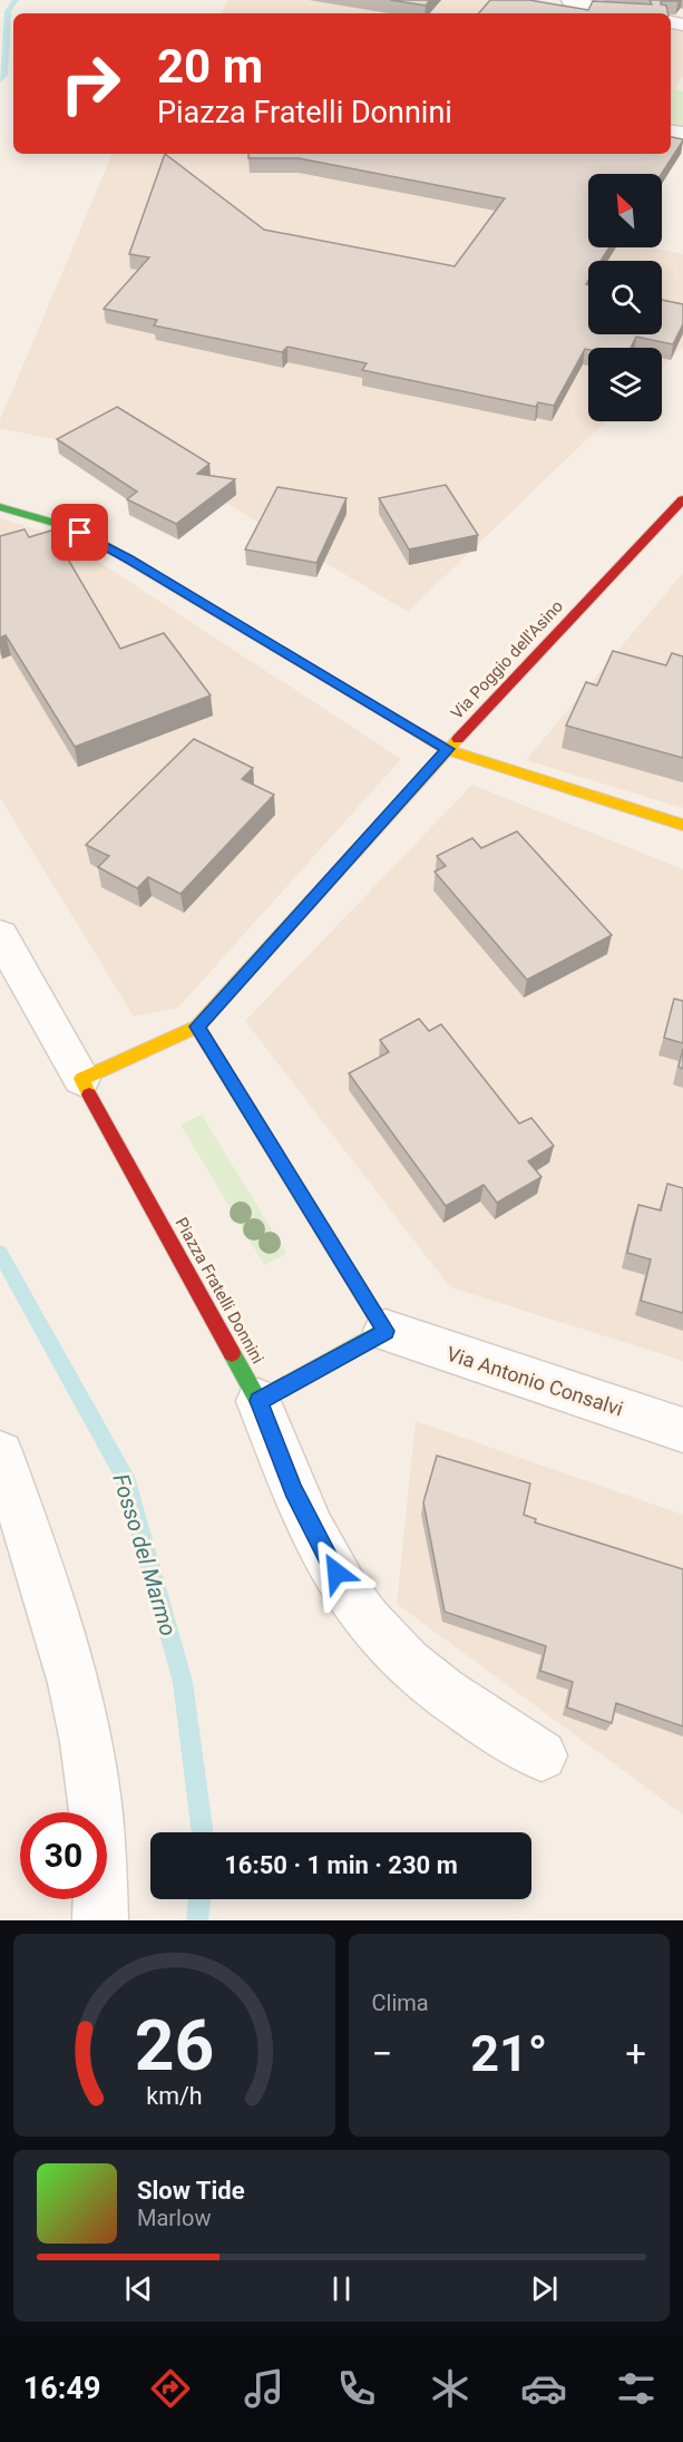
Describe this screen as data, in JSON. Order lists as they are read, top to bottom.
{
  "streets": {
    "street": ["Via Poggio dell'Asino", "Piazza Fratelli Donnini", "Via Antonio Consalvi"]
  },
  "water": ["Fosso del Marmo"],
  "north": "top left",
  "page": {
    "turn": ["20 m", "Piazza Fratelli Donnini"],
    "limit": "30",
    "trip": "16:50 · 1 min · 230 m",
    "tile": "Clima",
    "heat": ["−", "21°", "+"],
    "song": ["Slow Tide", "Marlow"],
    "tabs": "16:49",
    "gauge": ["26", "km/h"]
  }
}
